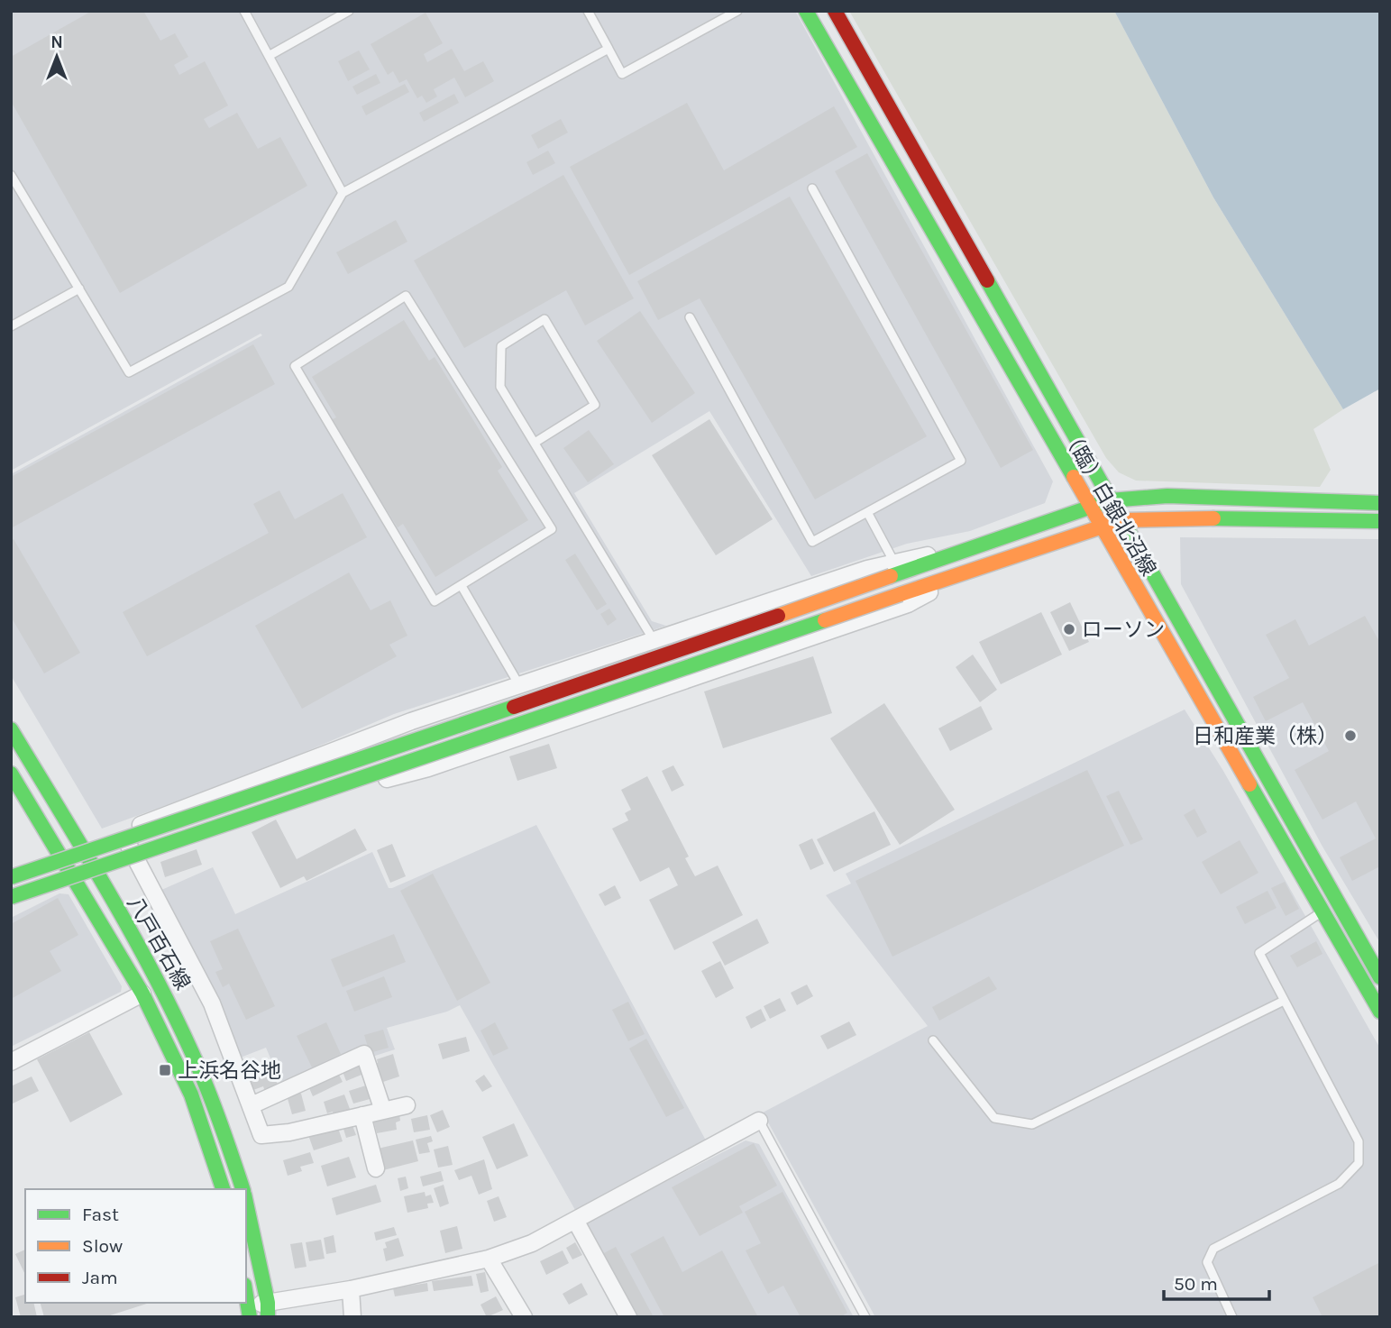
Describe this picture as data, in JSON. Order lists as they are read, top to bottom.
{
  "streets": {
    "street": ["（臨）白銀北沼線", "八戸百石線"]
  },
  "places": {
    "other": ["ローソン", "日和産業（株）"],
    "transit": ["上浜名谷地"]
  },
  "legend": ["Fast", "Slow", "Jam"],
  "scale_bar": "50 m",
  "north": "top"
}
